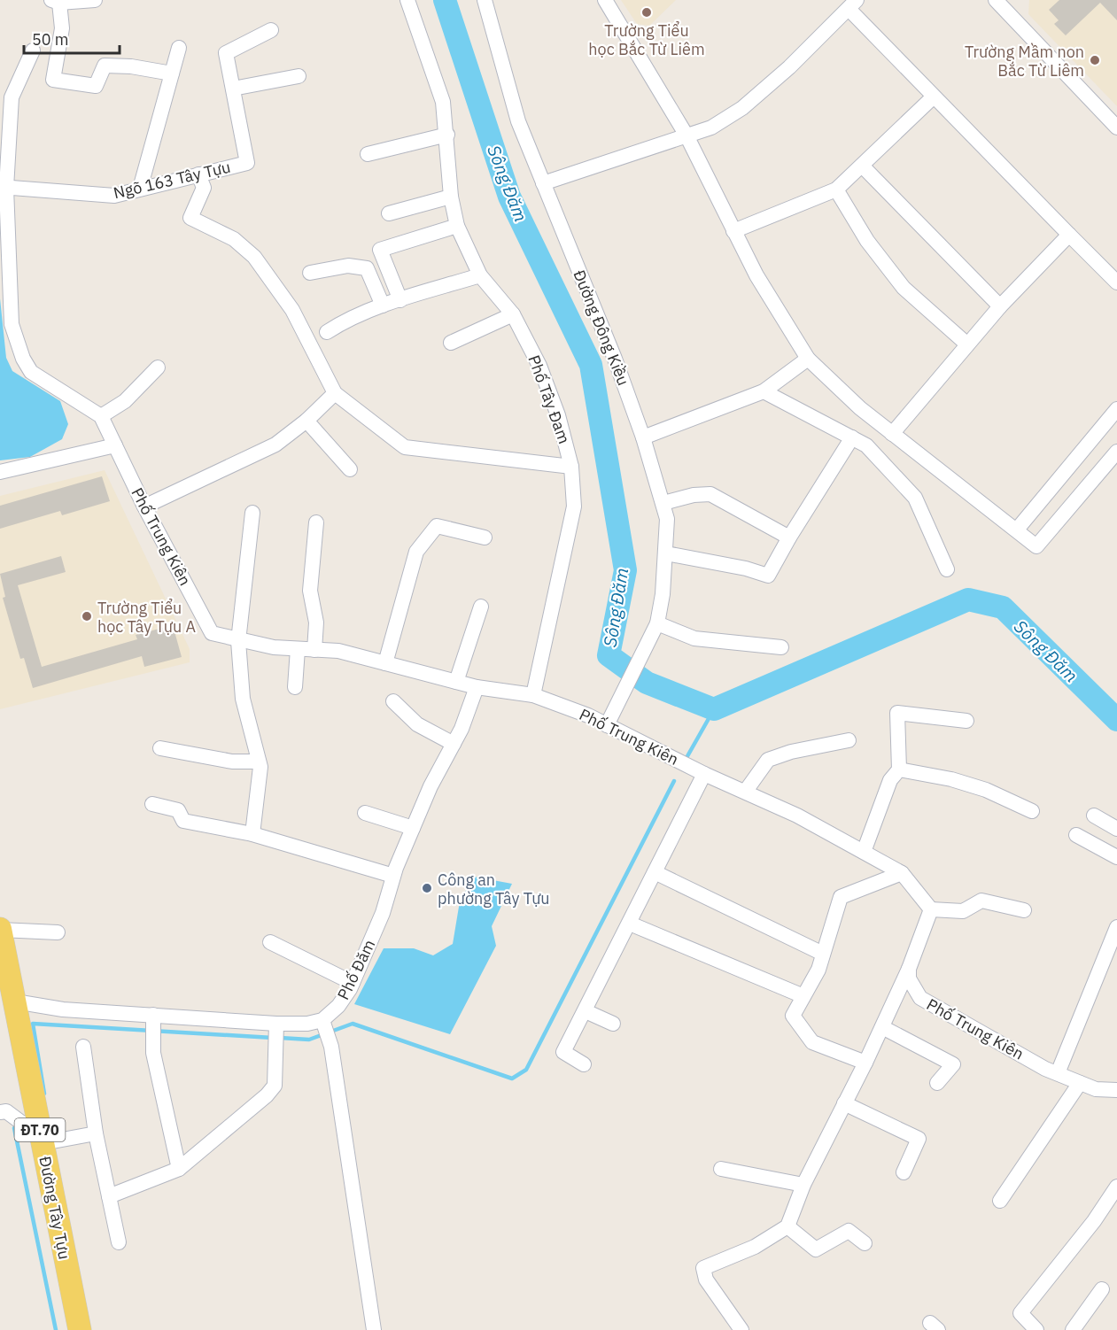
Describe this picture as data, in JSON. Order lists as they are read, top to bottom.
{
  "streets": {
    "main road": ["ĐT.70", "Đường Tây Tựu"],
    "street": [
      "Ngõ 163 Tây Tựu",
      "Đường Đông Kiều",
      "Phố Tây Đam",
      "Phố Trung Kiên",
      "Phố Đăm"
    ]
  },
  "crossings": [
    ["Đường Đông Kiều", "Phố Trung Kiên"],
    ["Phố Tây Đam", "Phố Trung Kiên"],
    ["Phố Trung Kiên", "Phố Đăm"]
  ],
  "water": ["Sông Đăm"],
  "places": [
    "Trường Tiểu học Bắc Từ Liêm",
    "Trường Mầm non Bắc Từ Liêm",
    "Trường Tiểu học Tây Tựu A",
    "Công an phường Tây Tựu"
  ],
  "scale_bar": "50 m"
}
